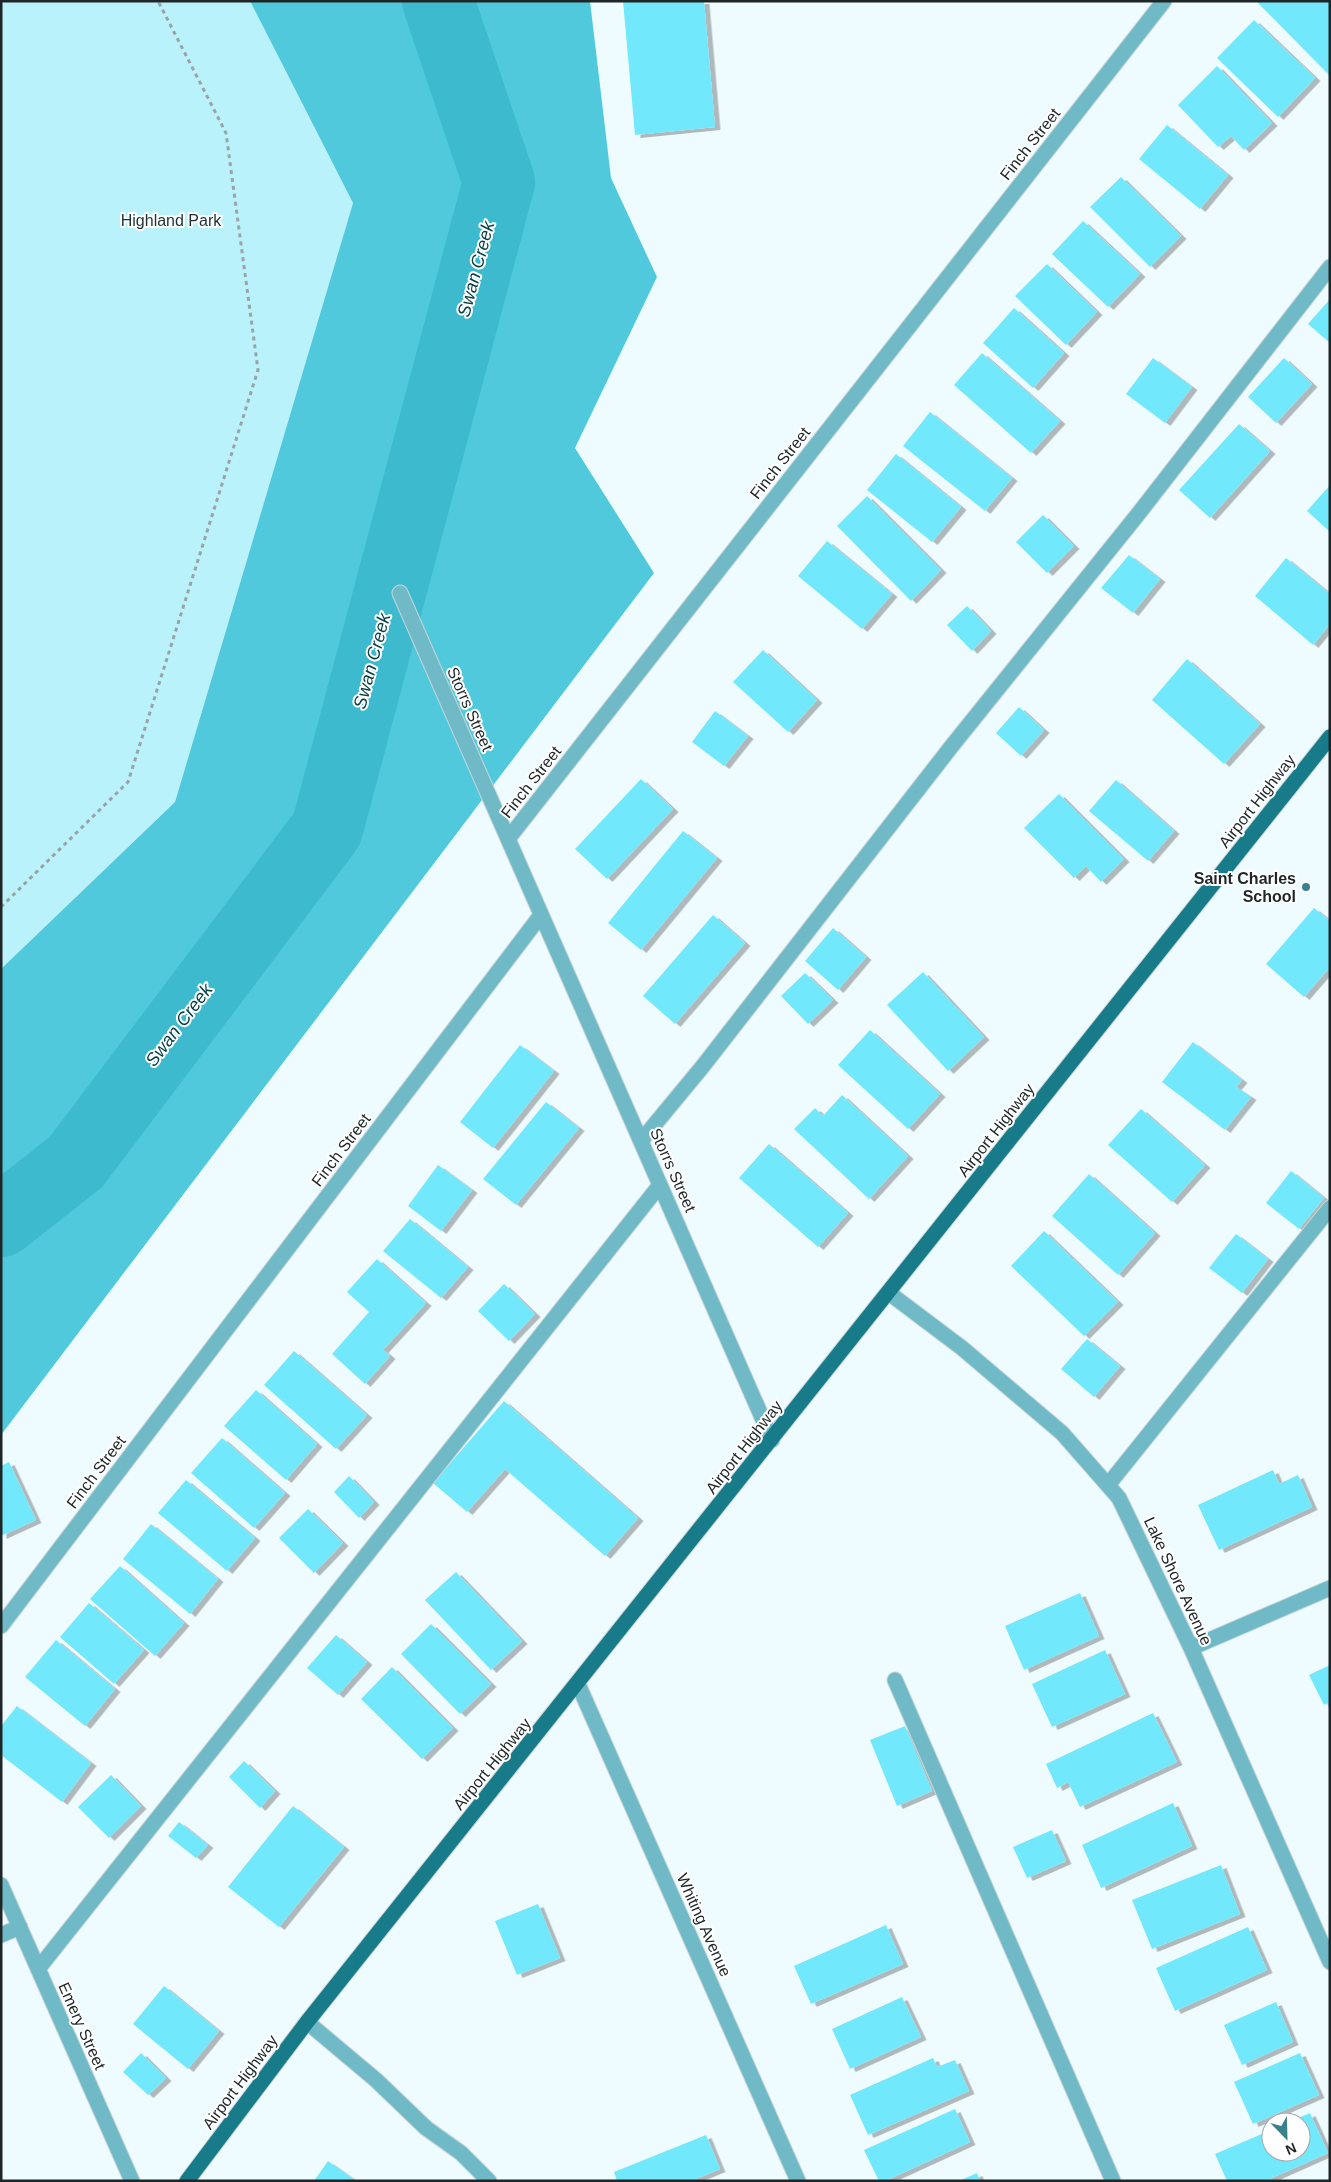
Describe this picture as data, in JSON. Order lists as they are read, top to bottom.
{
  "streets": {
    "main road": ["Airport Highway"],
    "street": [
      "Finch Street",
      "Storrs Street",
      "Lake Shore Avenue",
      "Whiting Avenue",
      "Emery Street"
    ]
  },
  "crossings": [
    ["Finch Street", "Storrs Street"],
    ["Storrs Street", "Airport Highway"],
    ["Airport Highway", "Lake Shore Avenue"],
    ["Airport Highway", "Whiting Avenue"]
  ],
  "water": ["Swan Creek"],
  "parks": ["Highland Park"],
  "places": ["Saint Charles School"],
  "north": "bottom right"
}
